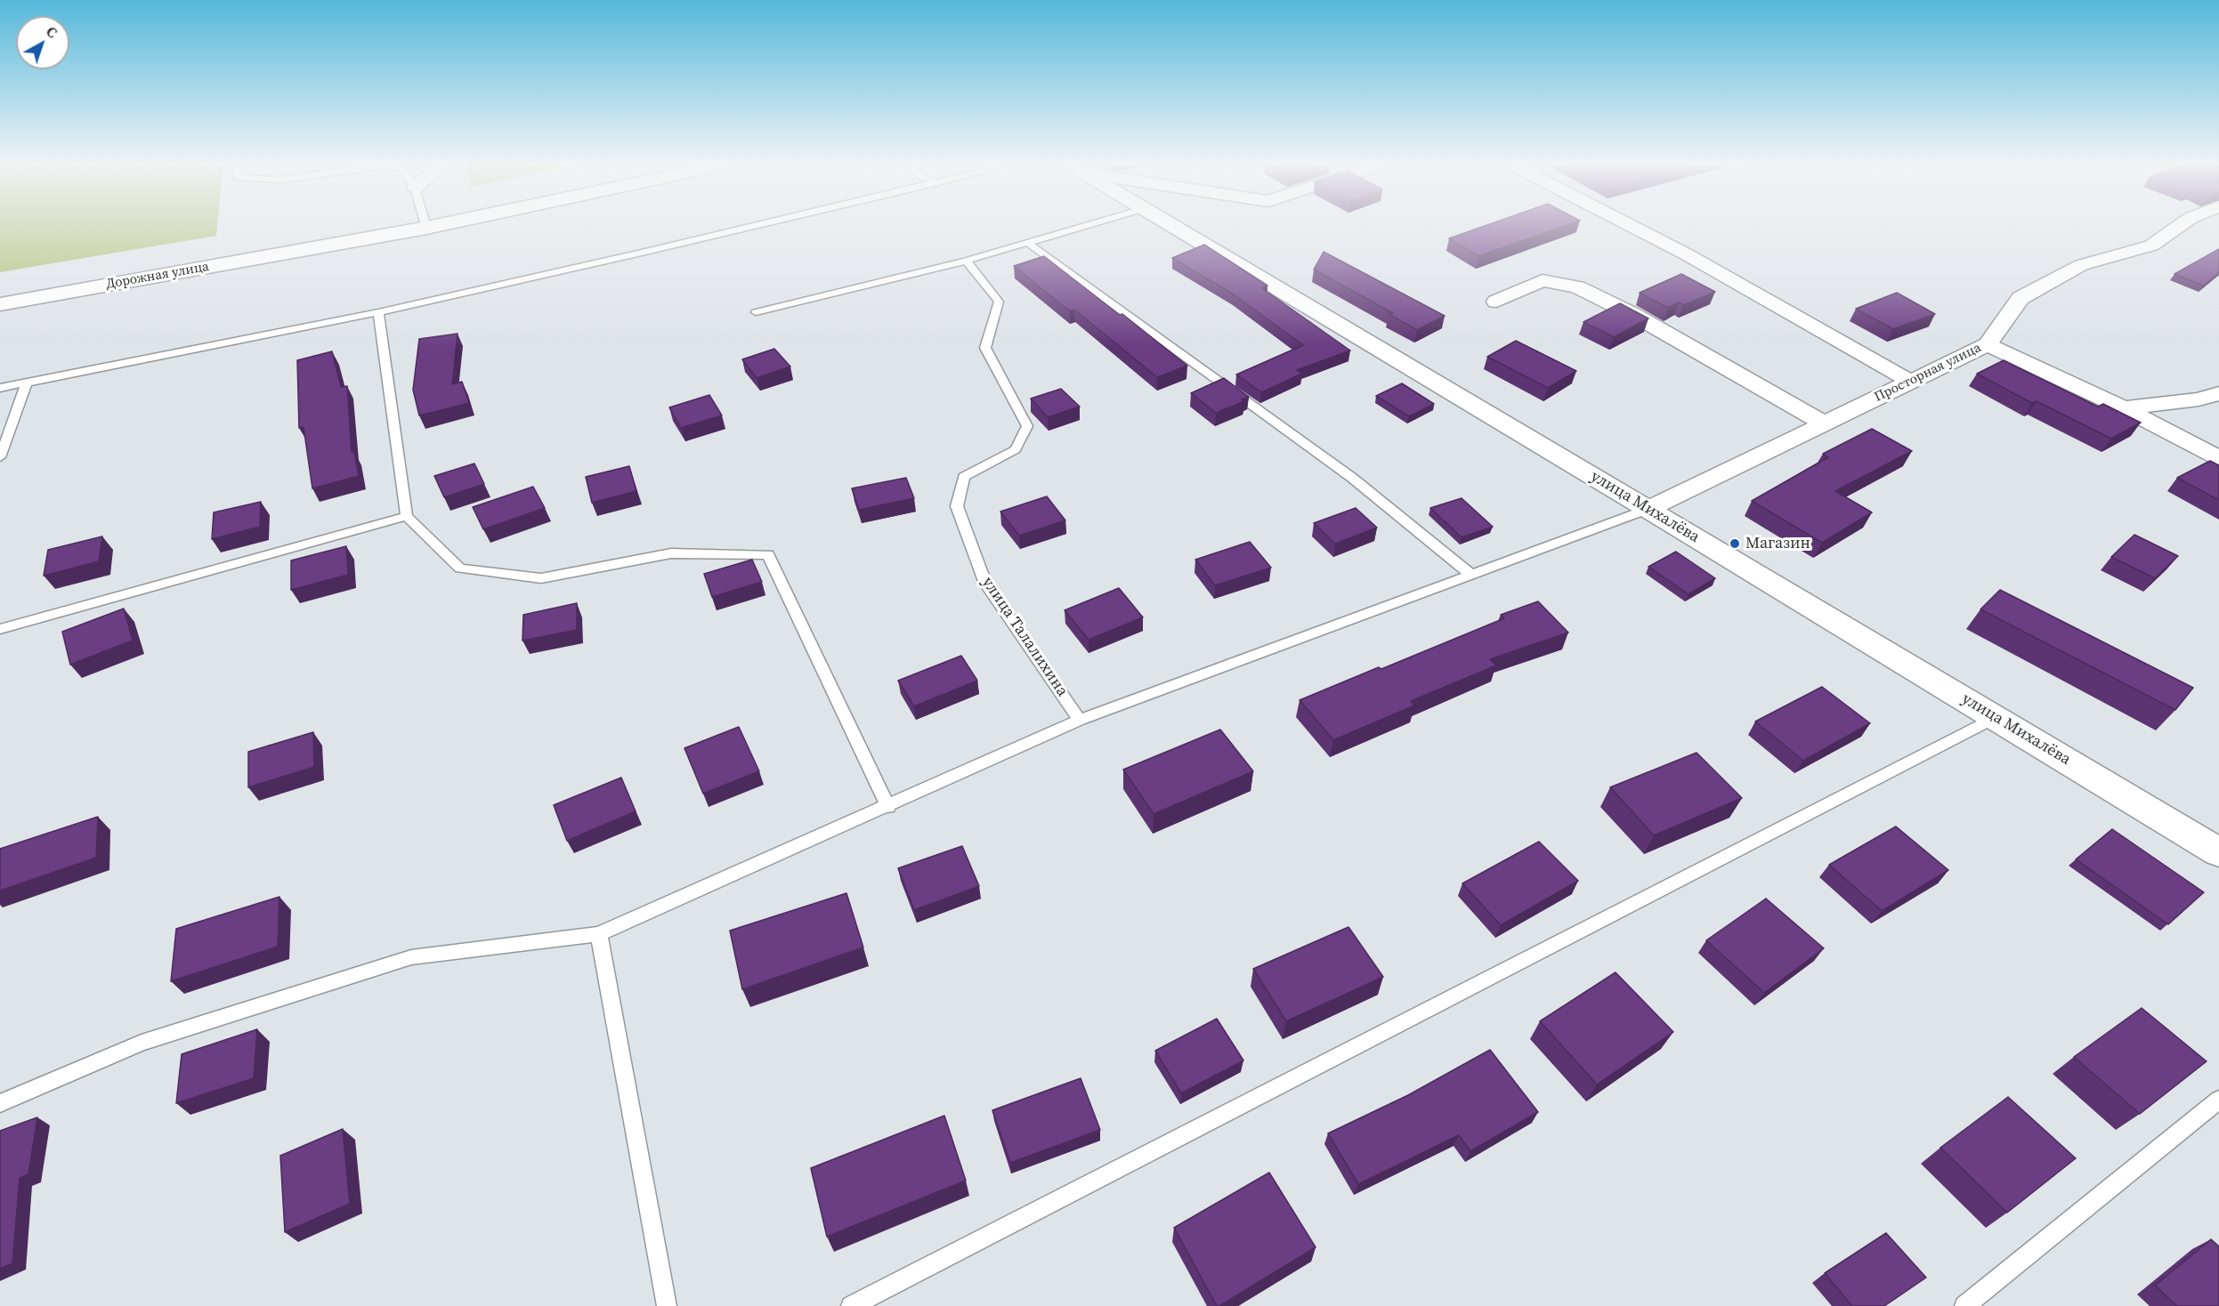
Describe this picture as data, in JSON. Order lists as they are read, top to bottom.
{
  "streets": {
    "main road": ["Дорожная улица", "улица Михалёва"],
    "street": ["Просторная улица"],
    "lane": ["улица Талалихина"]
  },
  "crossings": [
    ["Просторная улица", "улица Михалёва"]
  ],
  "places": ["Магазин"],
  "north": "top right"
}
